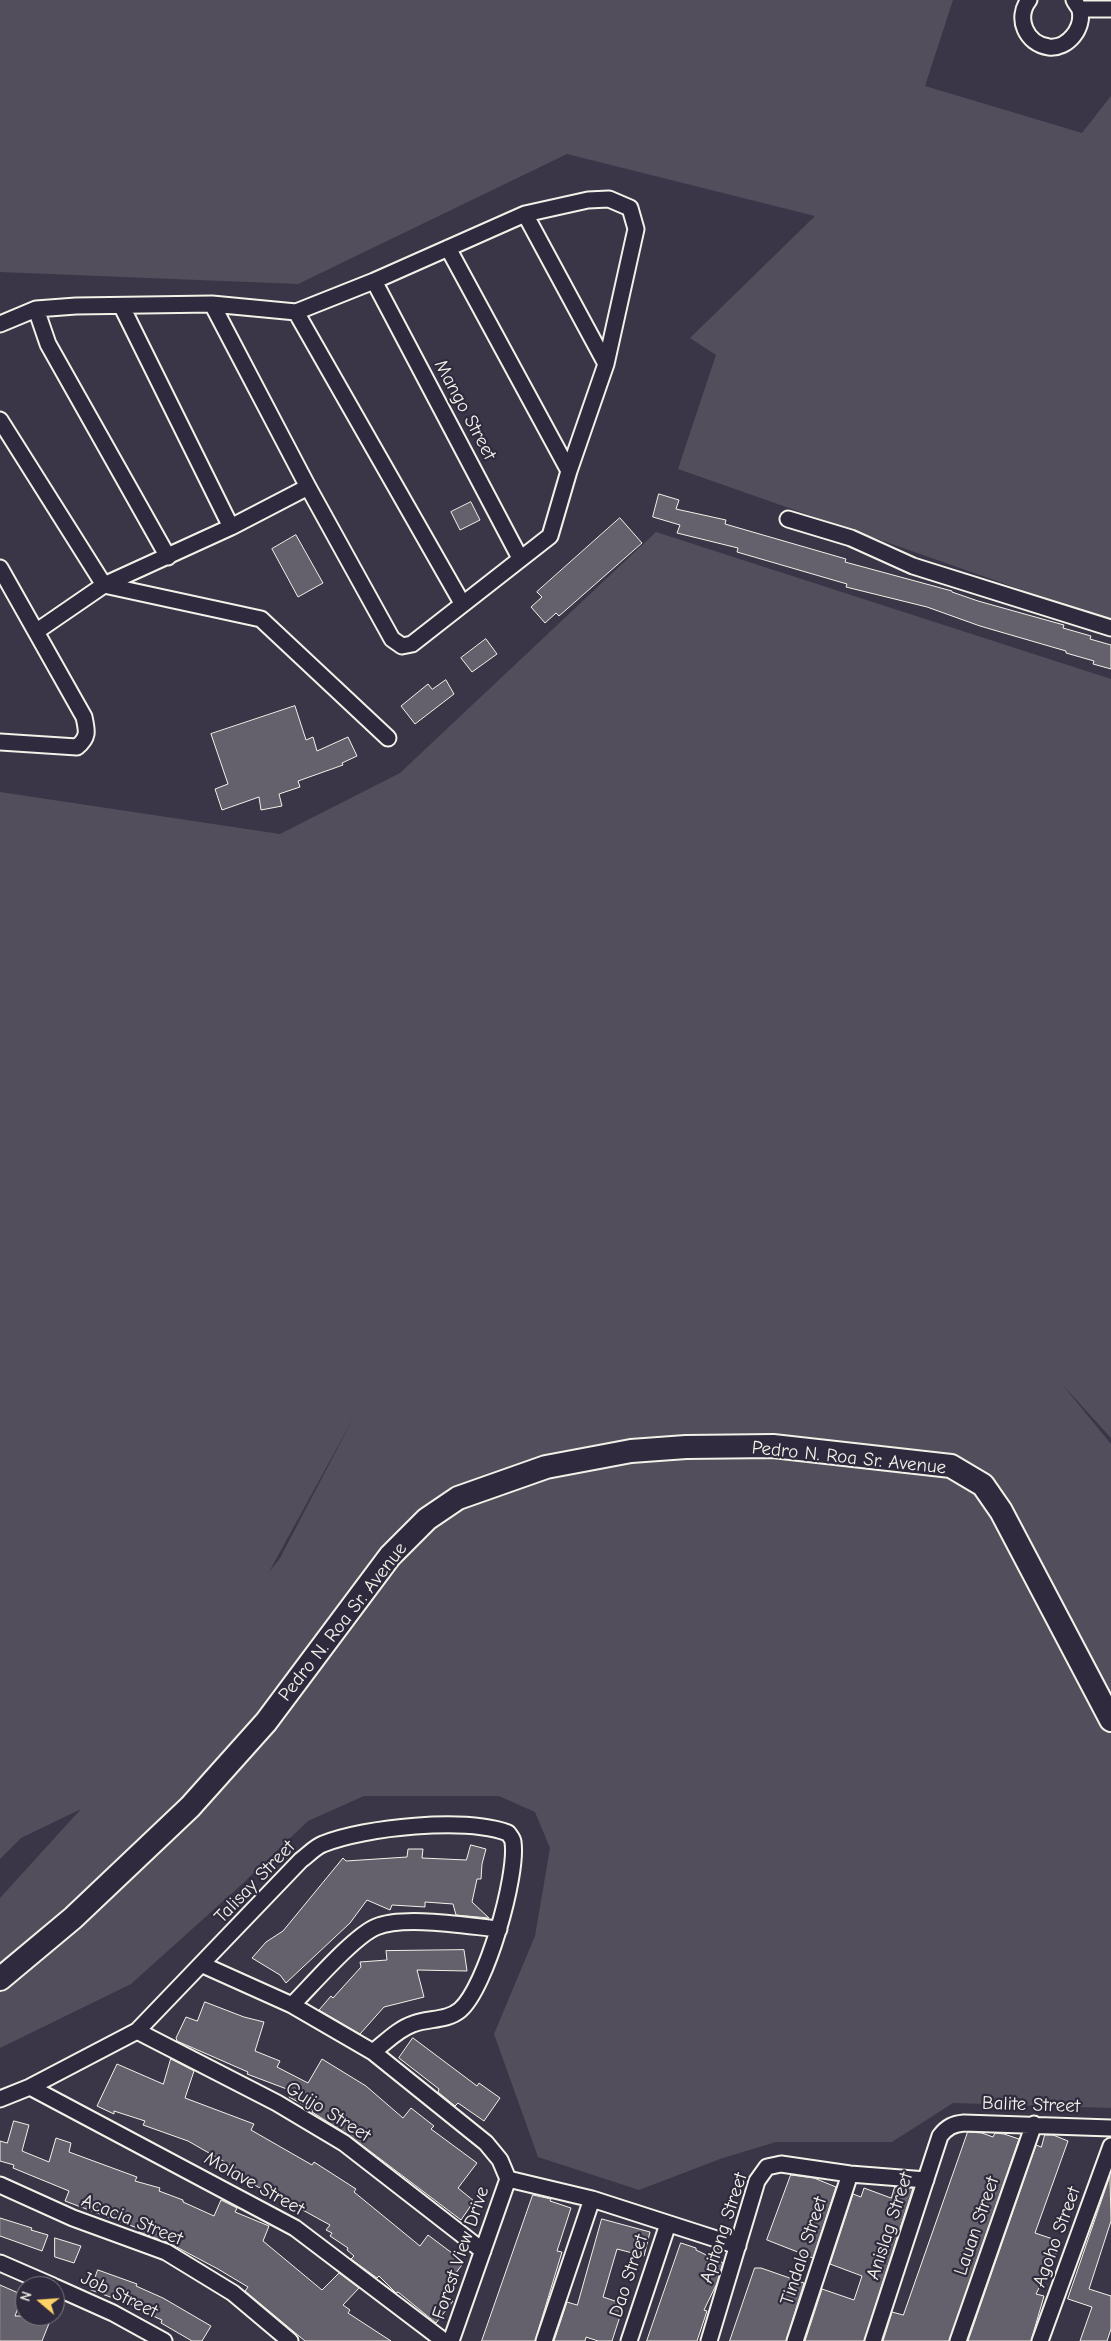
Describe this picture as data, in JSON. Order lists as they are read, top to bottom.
{
  "streets": {
    "main road": ["Pedro N. Roa Sr. Avenue"],
    "street": [
      "Mango Street",
      "Talisay Street",
      "Balite Street",
      "Guijo Street",
      "Molave Street",
      "Acacia Street",
      "Anislag Street",
      "Lauan Street",
      "Apitong Street",
      "Agoho Street",
      "Tindalo Street",
      "Forest View Drive",
      "Dao Street",
      "Job Street"
    ]
  },
  "crossings": [
    ["Talisay Street", "Guijo Street"],
    ["Talisay Street", "Molave Street"],
    ["Balite Street", "Anislag Street"],
    ["Balite Street", "Lauan Street"],
    ["Guijo Street", "Forest View Drive"],
    ["Anislag Street", "Apitong Street"],
    ["Apitong Street", "Tindalo Street"]
  ],
  "north": "left"
}
